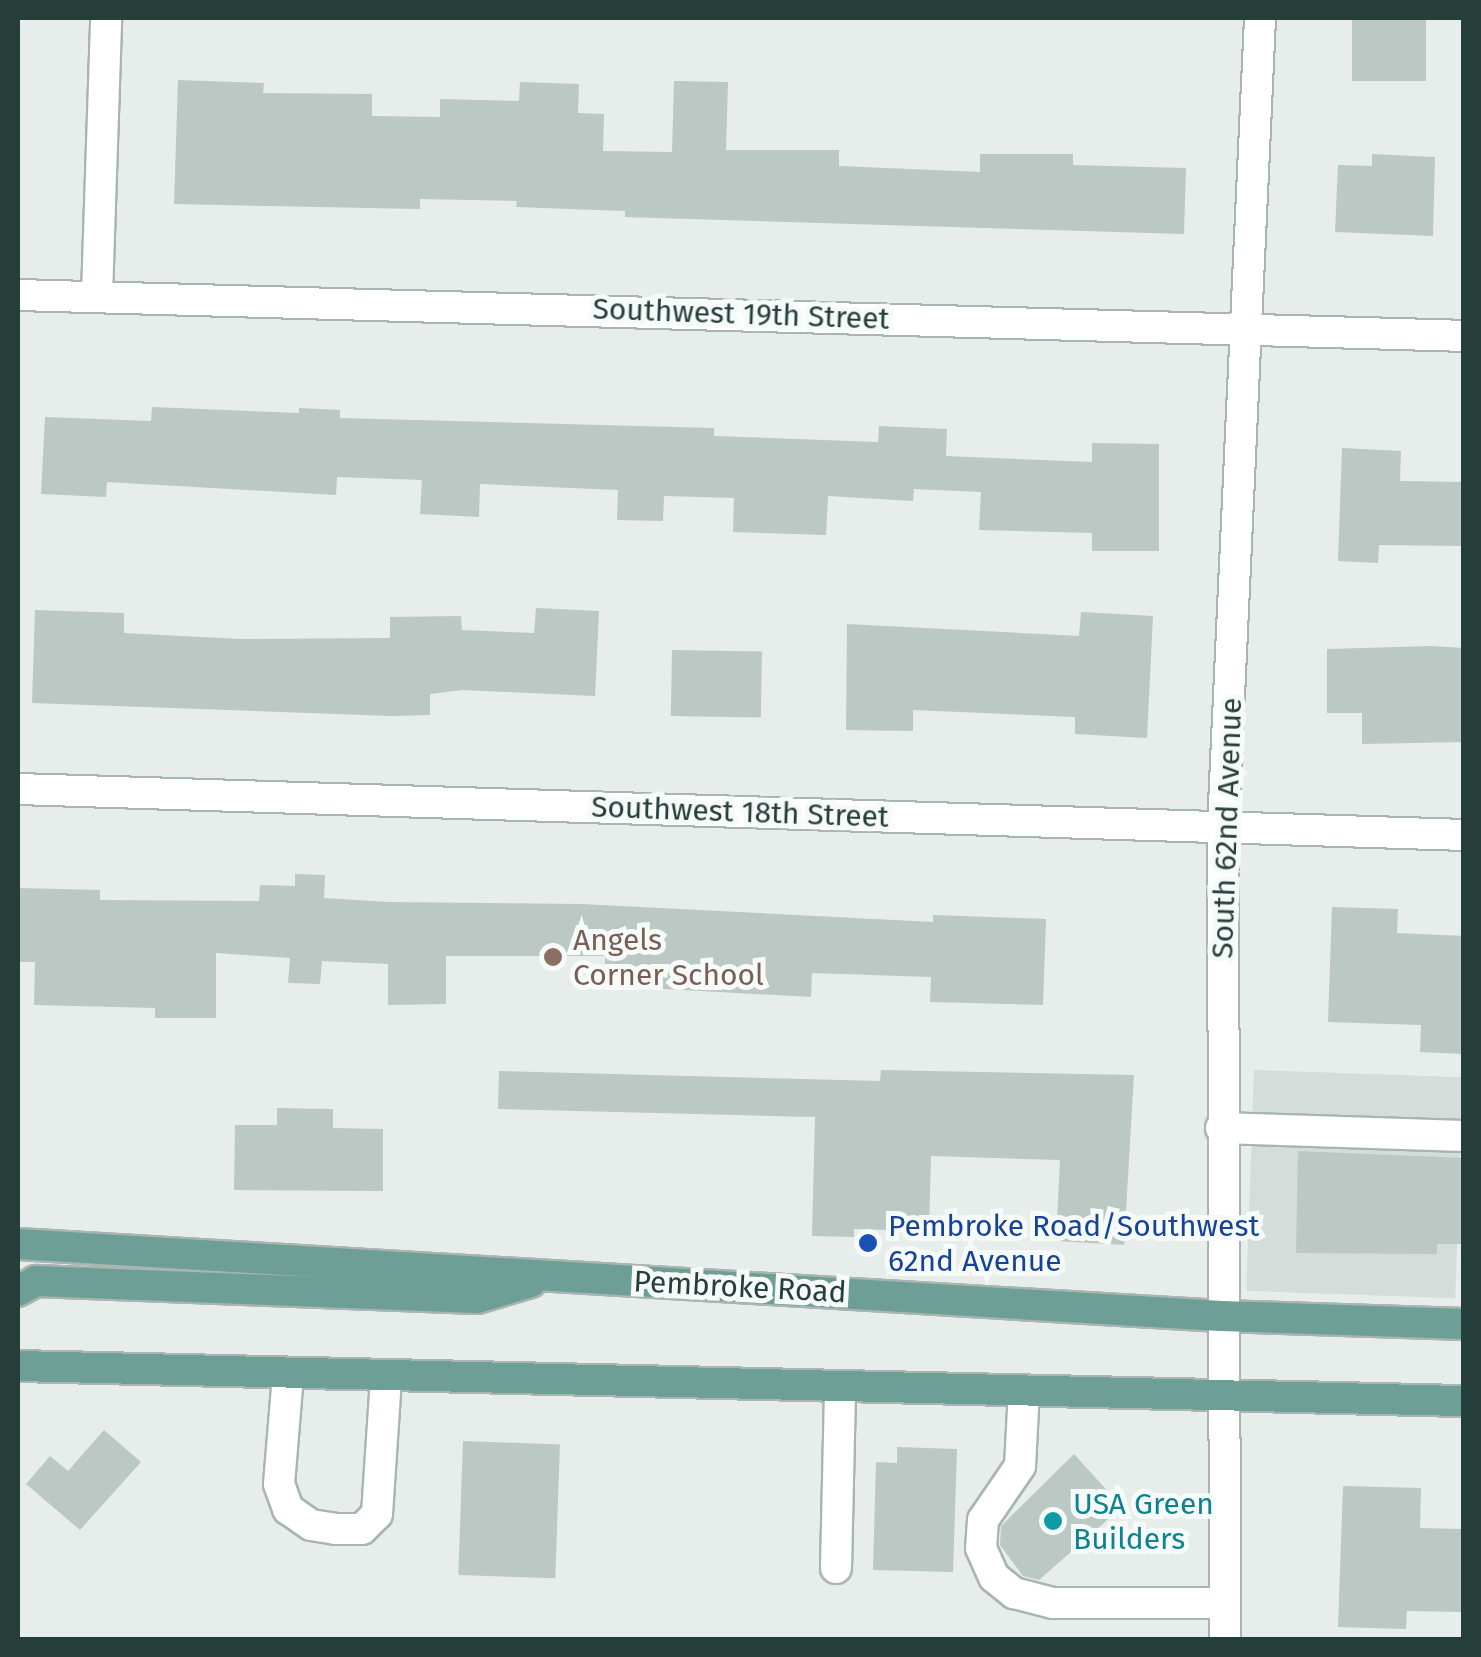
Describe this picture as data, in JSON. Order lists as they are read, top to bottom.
{
  "streets": {
    "main road": ["Pembroke Road"],
    "street": ["Southwest 19th Street", "Southwest 18th Street", "South 62nd Avenue"]
  },
  "crossings": [
    ["Southwest 19th Street", "South 62nd Avenue"],
    ["Southwest 18th Street", "South 62nd Avenue"],
    ["South 62nd Avenue", "Pembroke Road"]
  ],
  "places": ["Angels Corner School", "Pembroke Road/Southwest 62nd Avenue", "USA Green Builders"]
}
